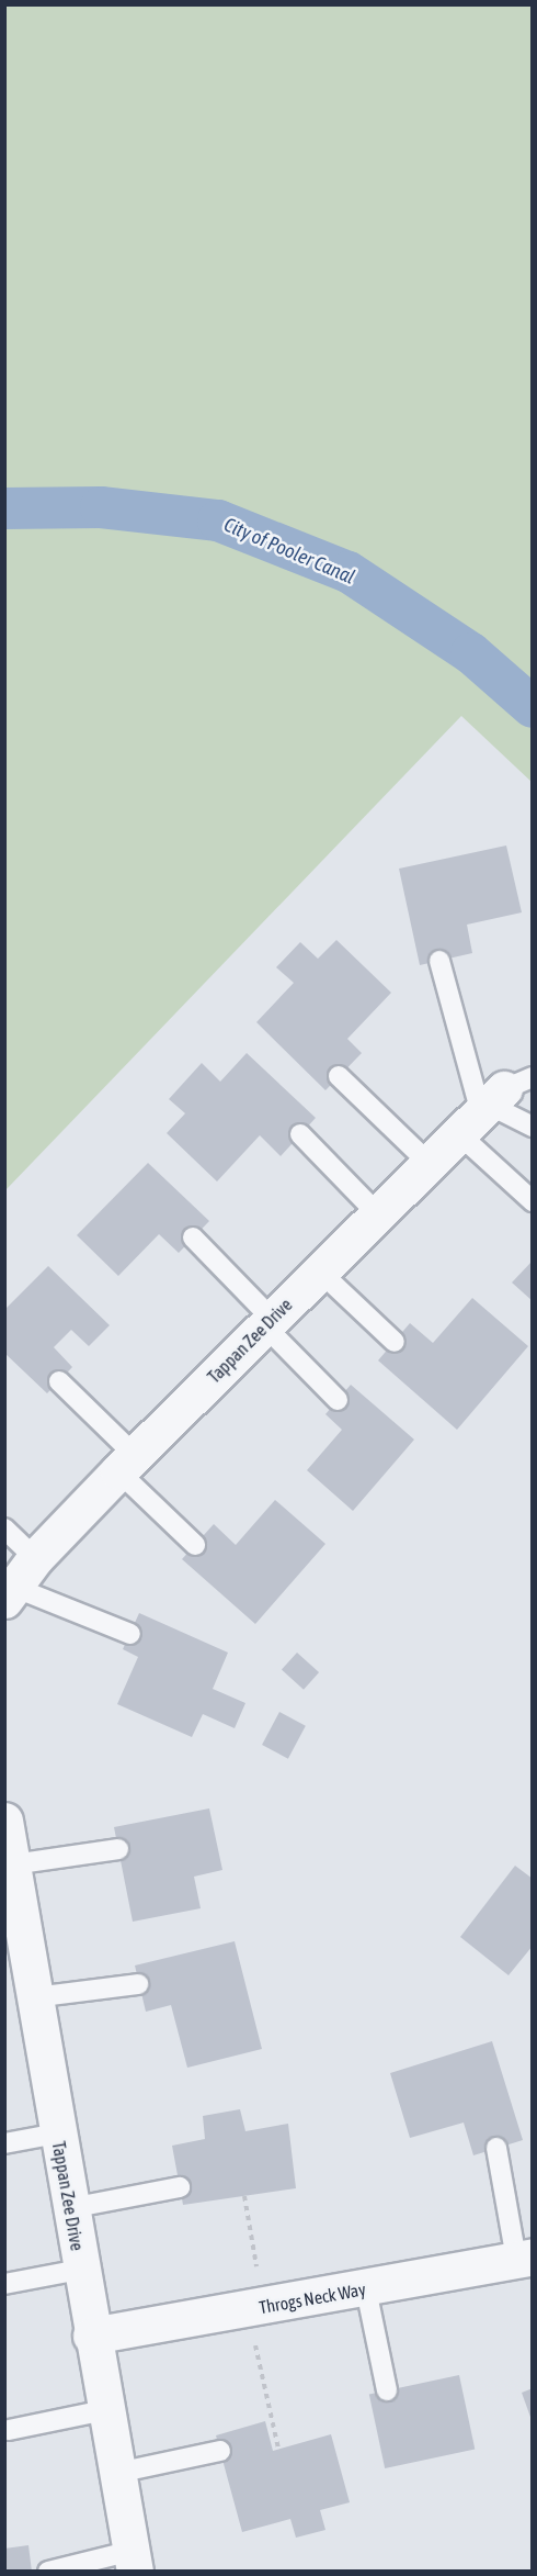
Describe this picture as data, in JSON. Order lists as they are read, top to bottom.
{
  "streets": {
    "street": ["Tappan Zee Drive", "Throgs Neck Way"]
  },
  "crossings": [
    ["Tappan Zee Drive", "Throgs Neck Way"]
  ],
  "water": ["City of Pooler Canal"]
}
